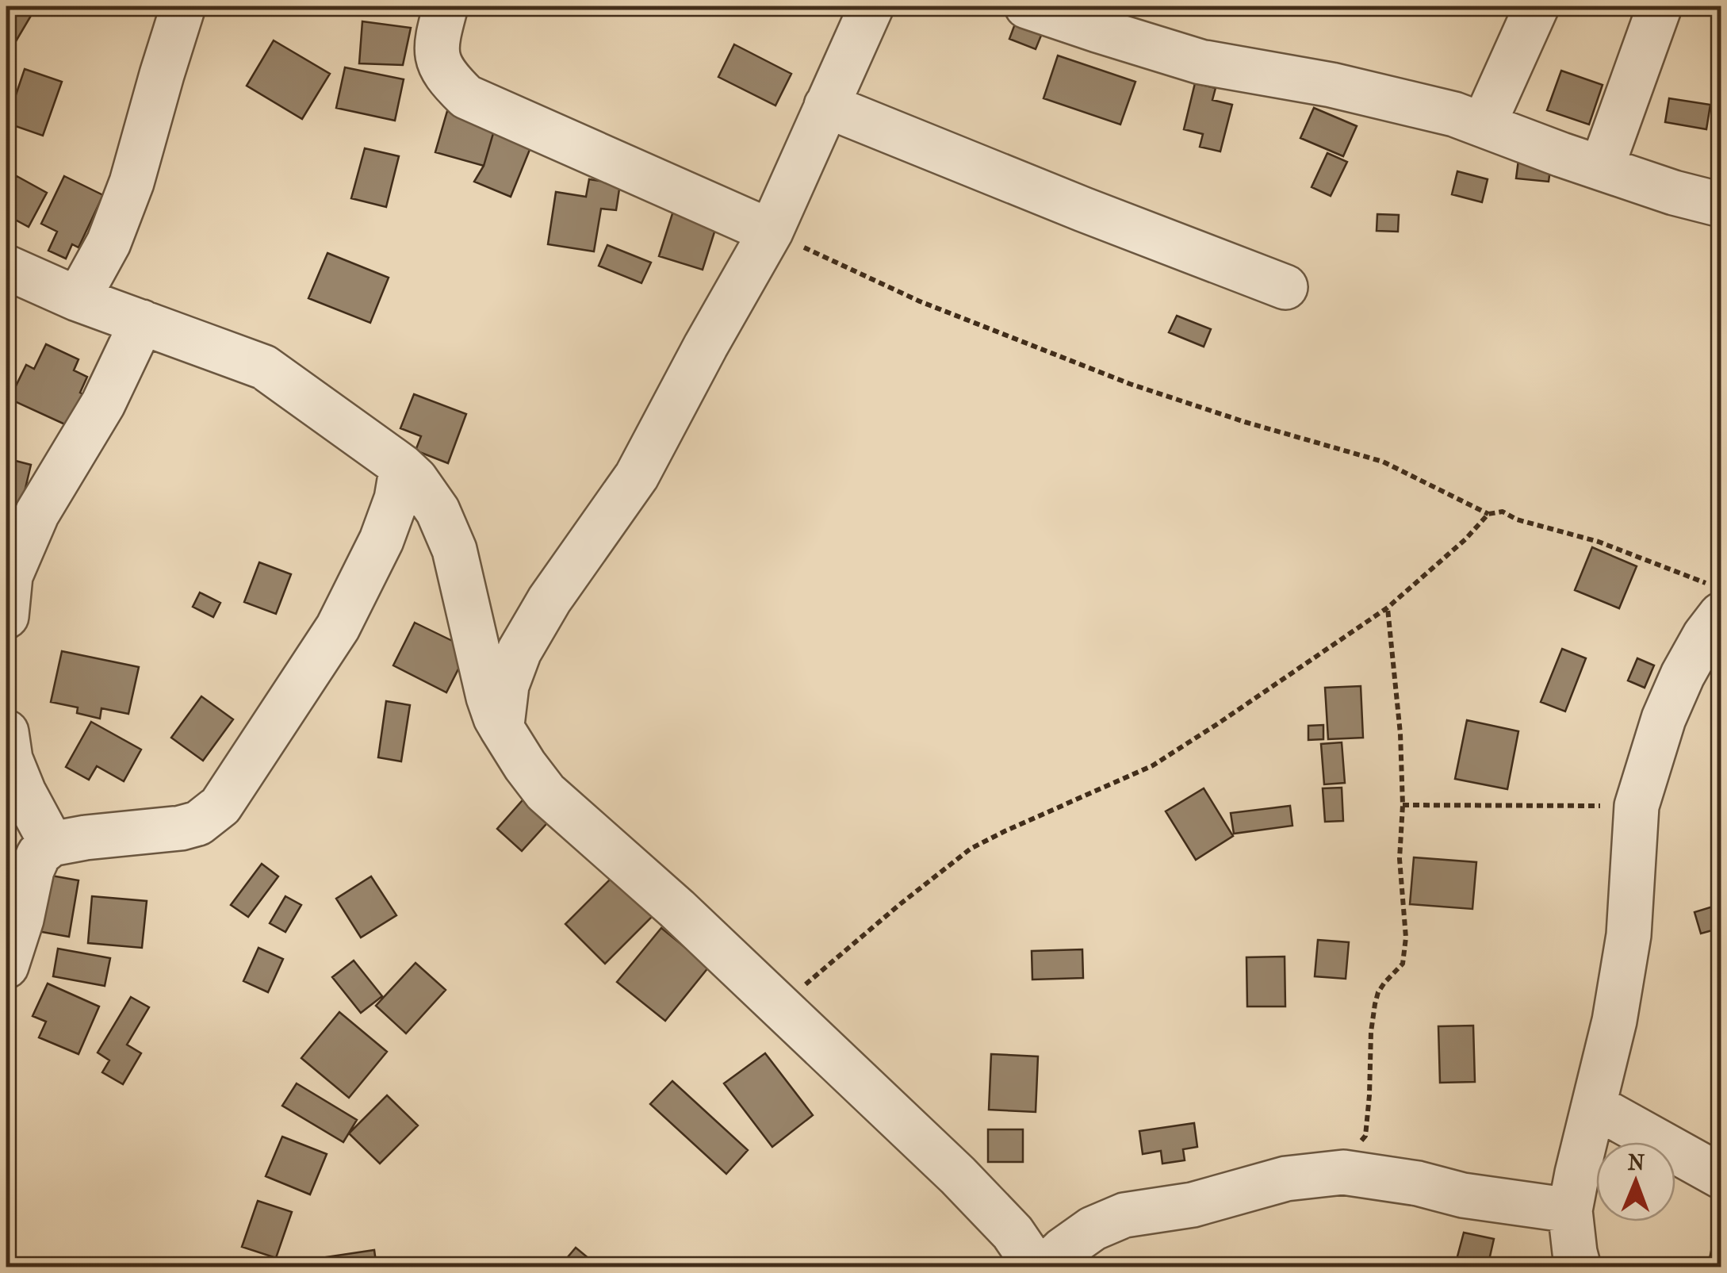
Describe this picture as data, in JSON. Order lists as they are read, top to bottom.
{
  "north": "top"
}
